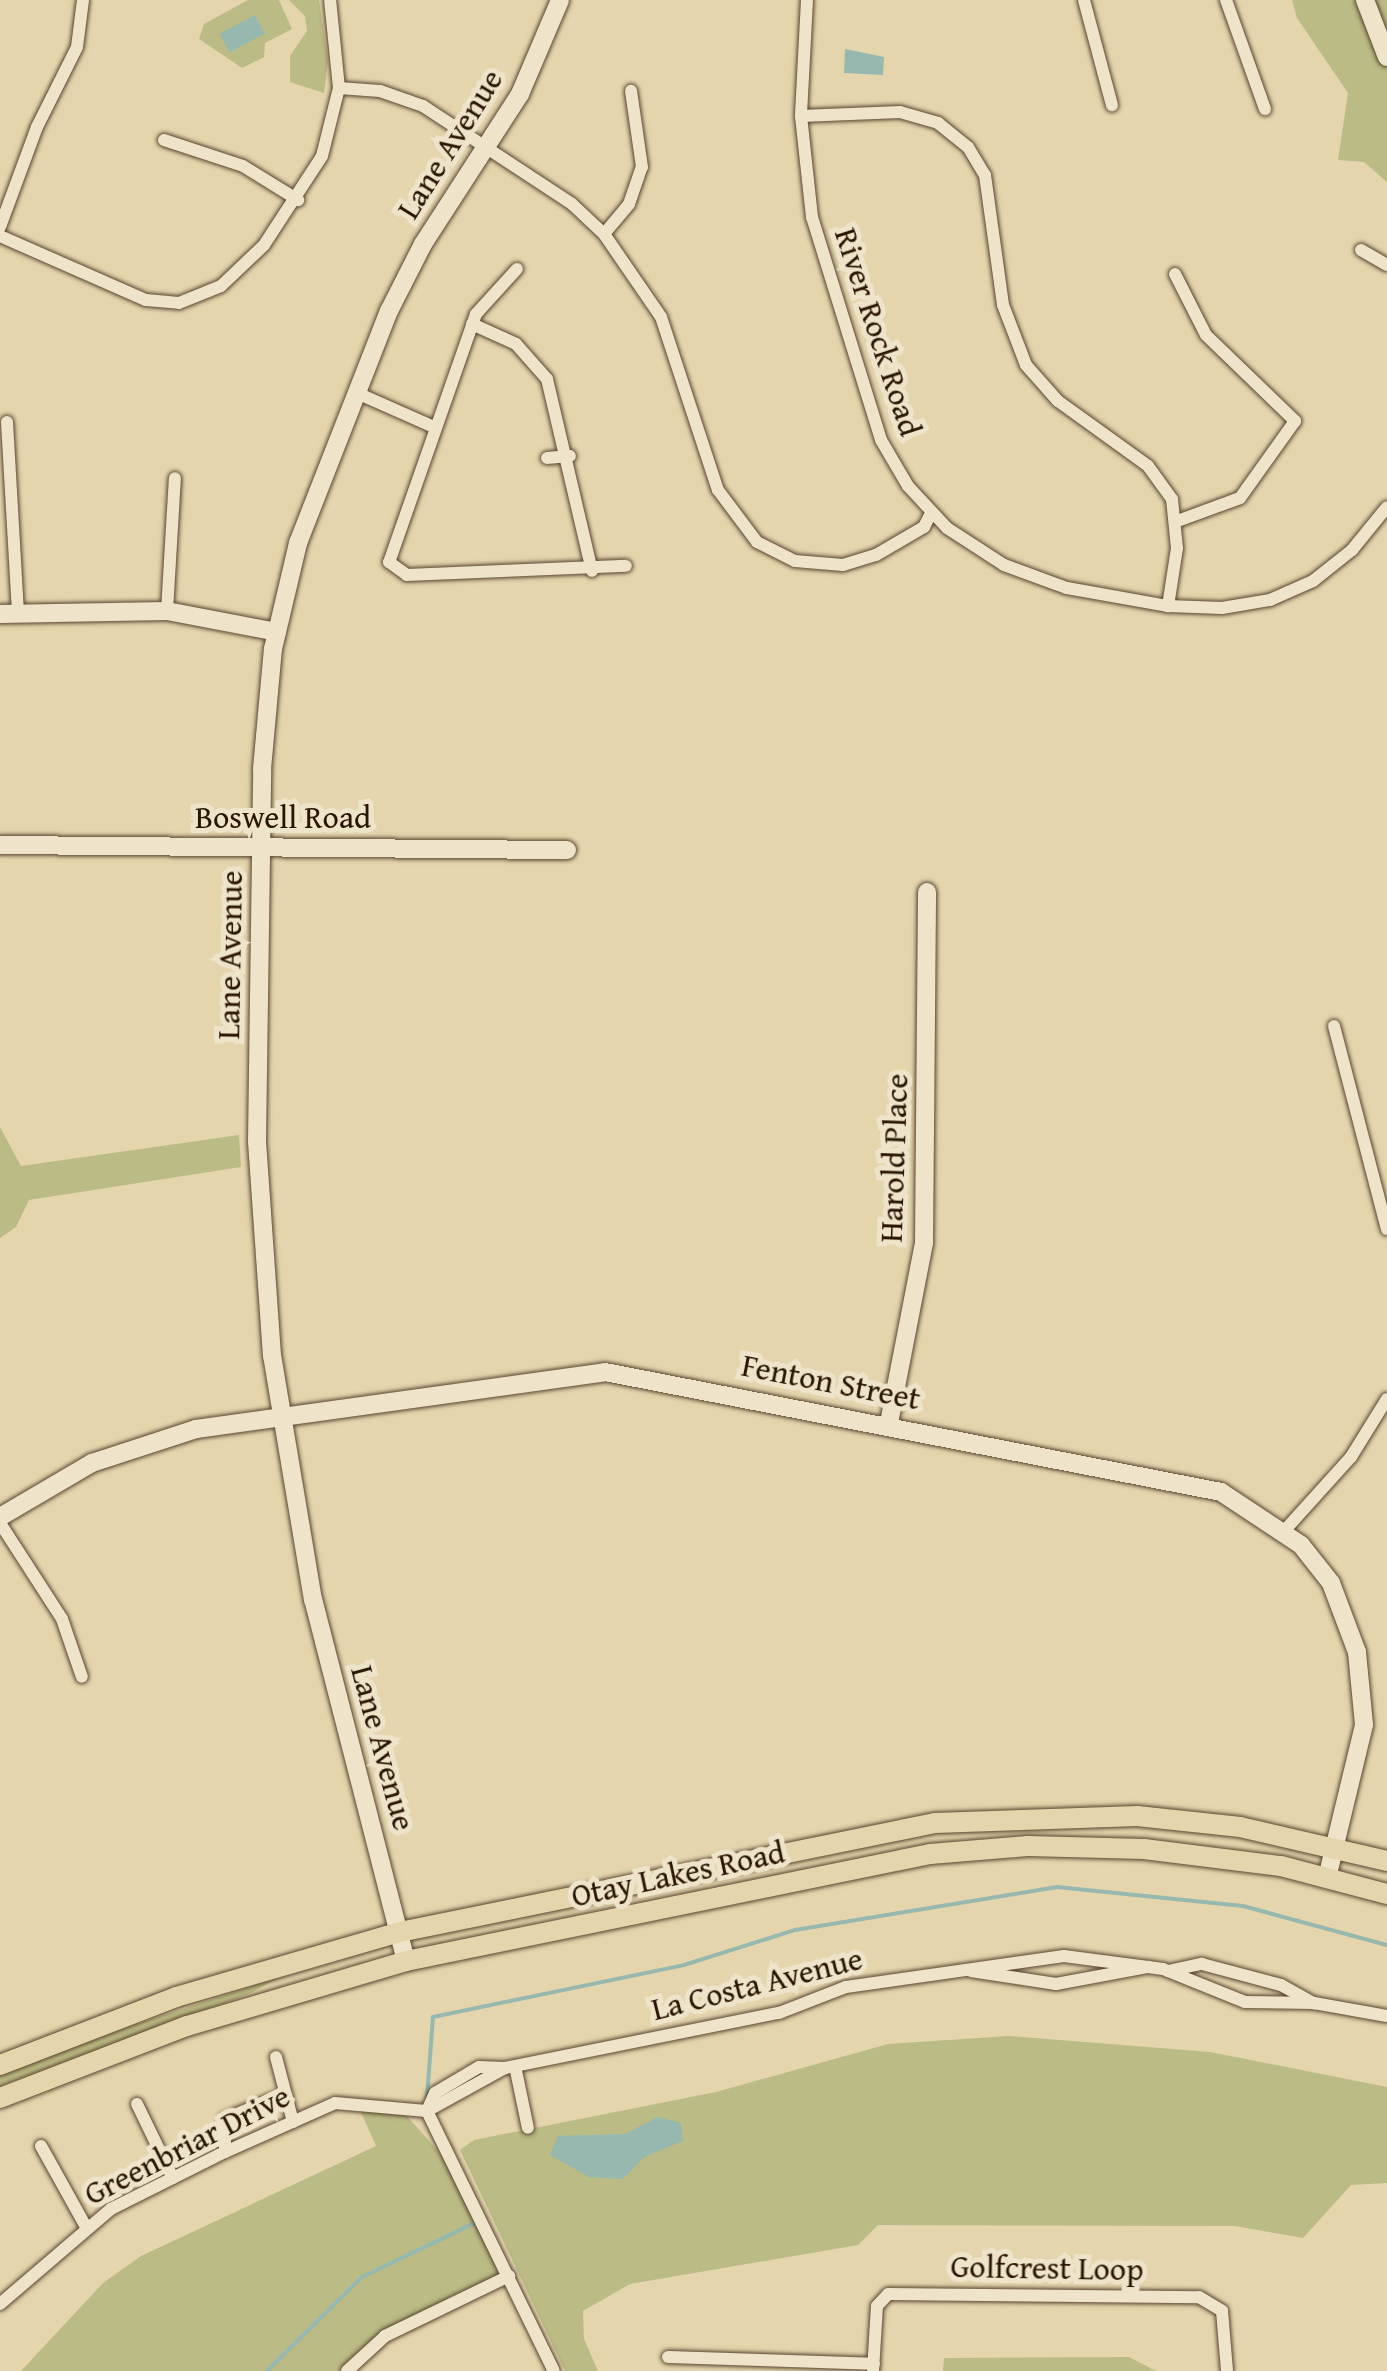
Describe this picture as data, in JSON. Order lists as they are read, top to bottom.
{
  "streets": {
    "main road": ["Otay Lakes Road"],
    "street": [
      "Lane Avenue",
      "River Rock Road",
      "Boswell Road",
      "Harold Place",
      "Fenton Street",
      "La Costa Avenue",
      "Greenbriar Drive",
      "Golfcrest Loop"
    ]
  },
  "crossings": [
    ["Lane Avenue", "Boswell Road"],
    ["Lane Avenue", "Fenton Street"],
    ["Lane Avenue", "Otay Lakes Road"],
    ["Harold Place", "Fenton Street"],
    ["Fenton Street", "Otay Lakes Road"],
    ["La Costa Avenue", "Greenbriar Drive"]
  ]
}
